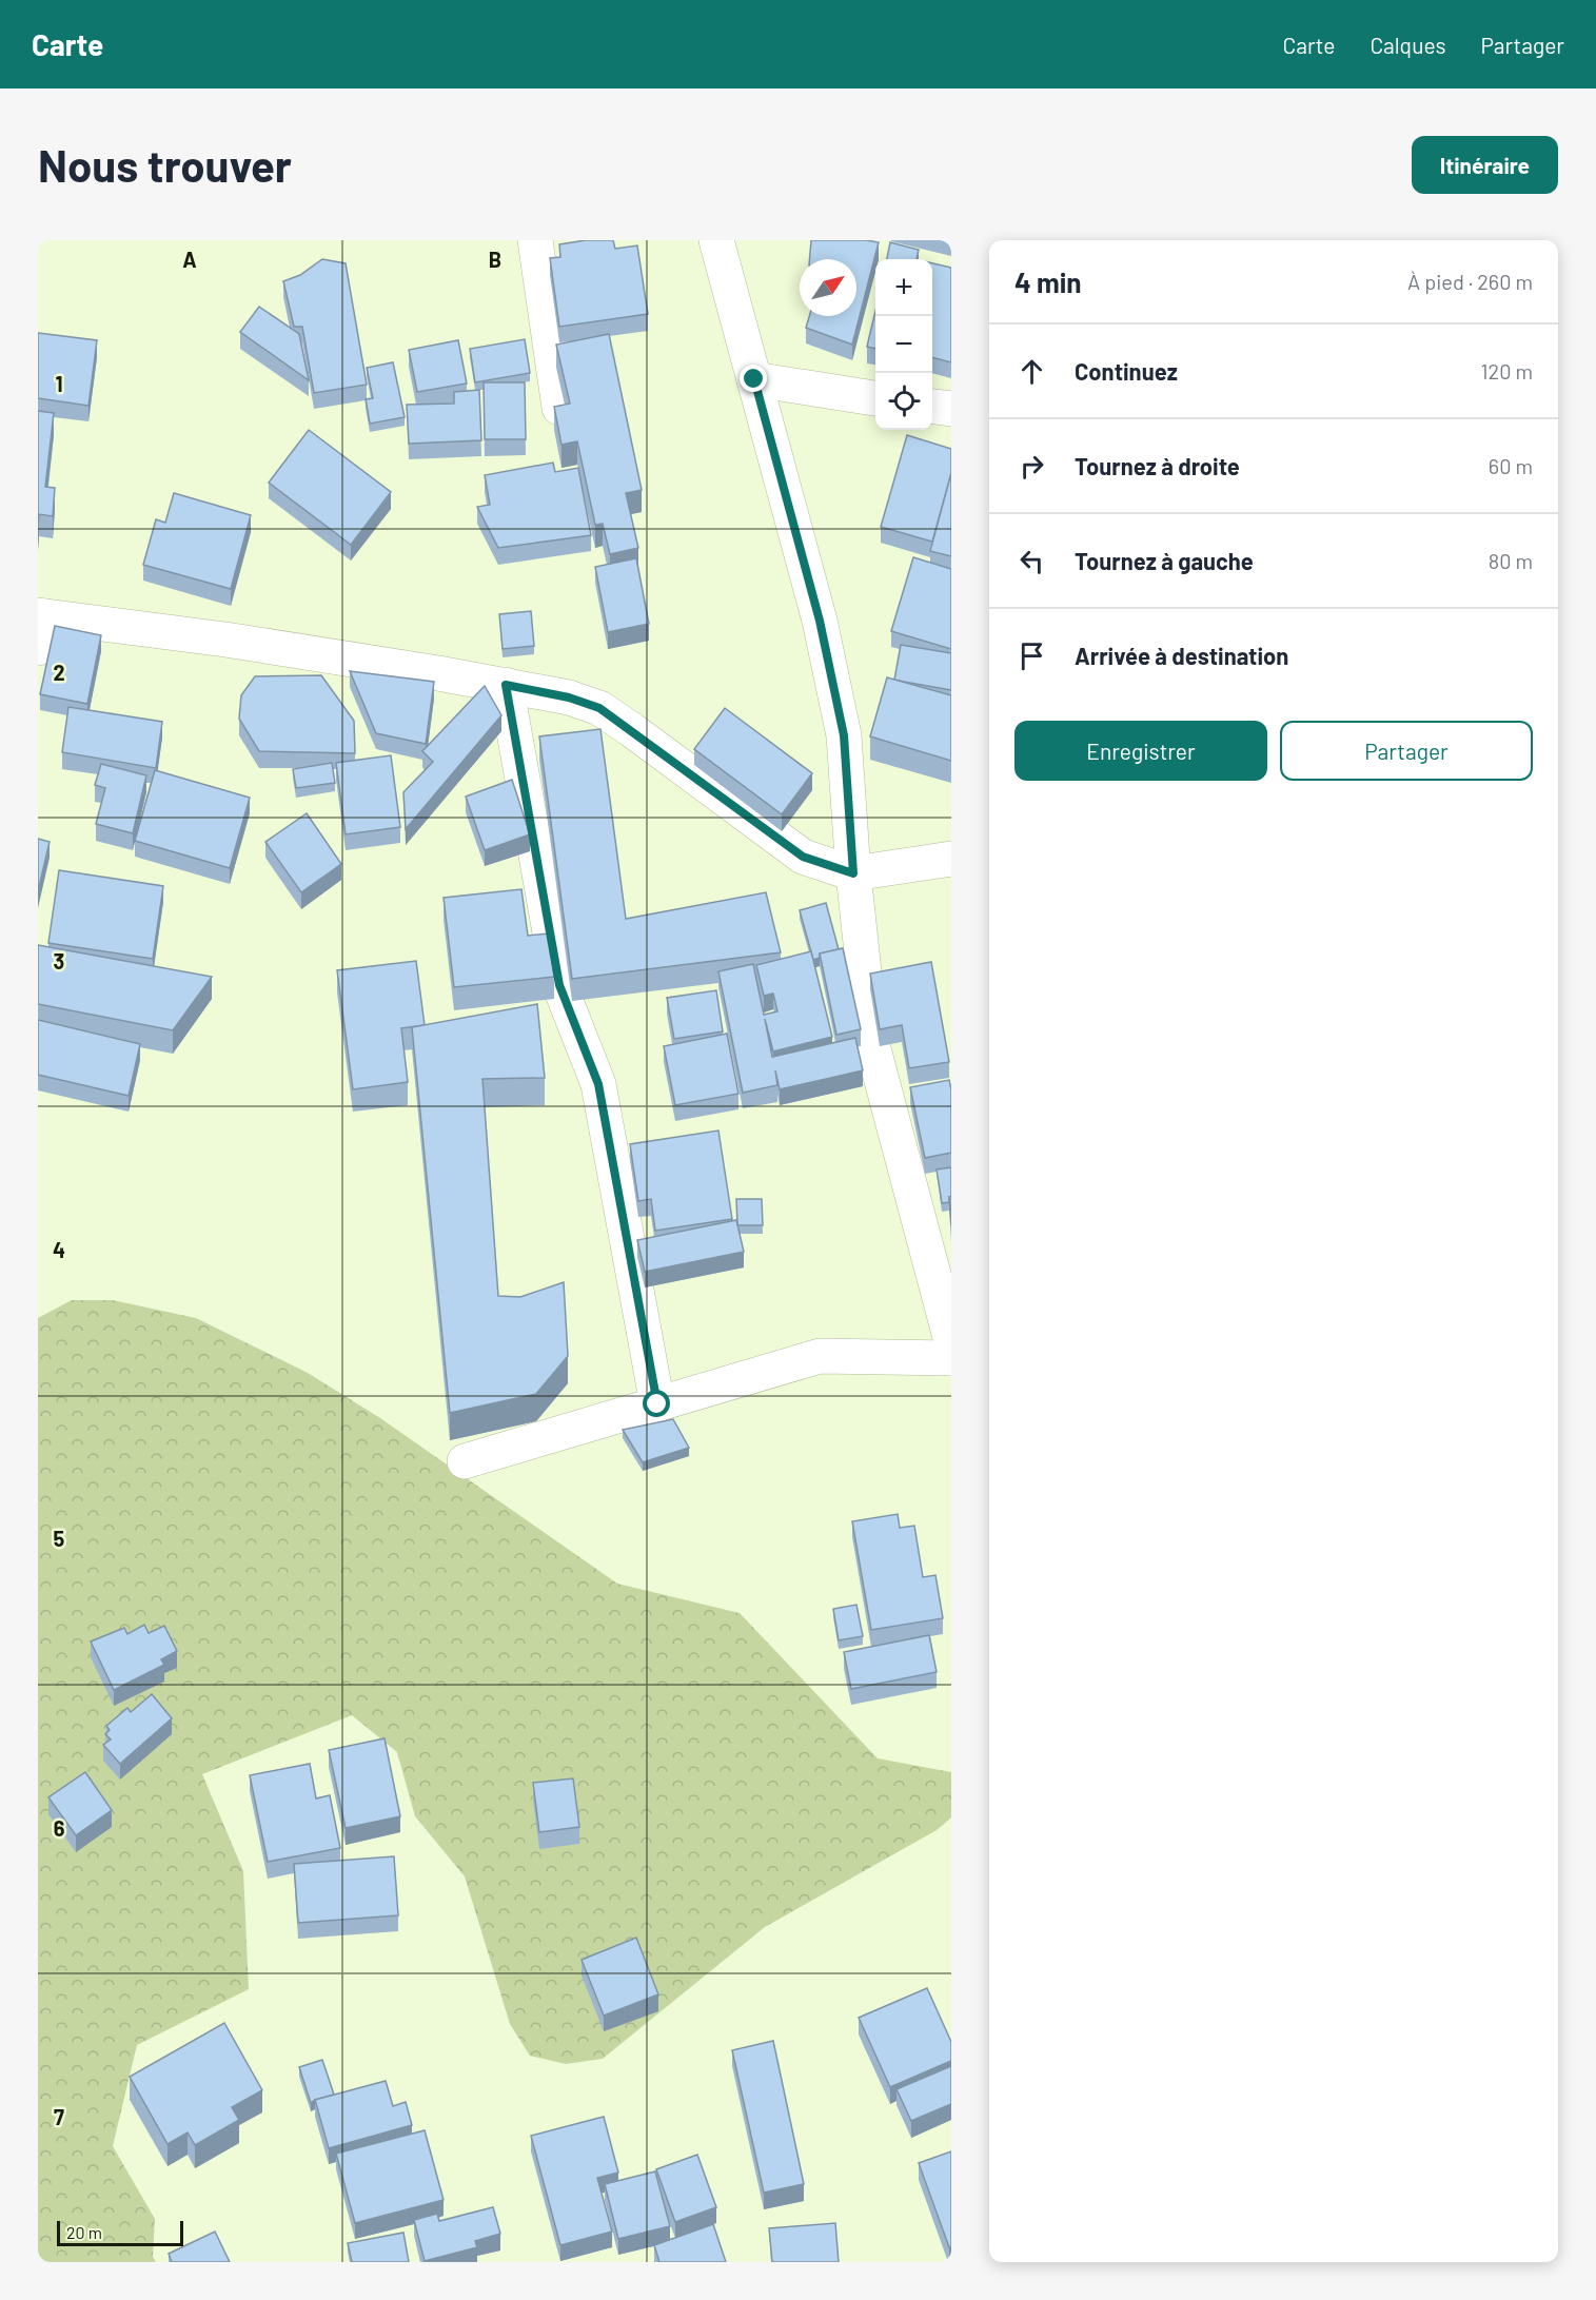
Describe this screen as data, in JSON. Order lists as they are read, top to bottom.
{
  "scale_bar": "20 m",
  "north": "top right",
  "page": {
    "header": "Carte",
    "nav": ["Carte", "Calques", "Partager"],
    "buttons": [
      "Itinéraire",
      ["Enregistrer", "Partager"]
    ],
    "title": "Nous trouver",
    "heading": ["4 min", "À pied · 260 m"],
    "map_buttons": ["+", "−"],
    "list": [
      ["Continuez", "120 m"],
      ["Tournez à droite", "60 m"],
      ["Tournez à gauche", "80 m"],
      "Arrivée à destination"
    ],
    "scale": "20 m"
  },
  "grid": {
    "columns": ["A", "B"],
    "rows": [
      "1",
      "2",
      "3",
      "4",
      "5",
      "6",
      "7"
    ]
  }
}
